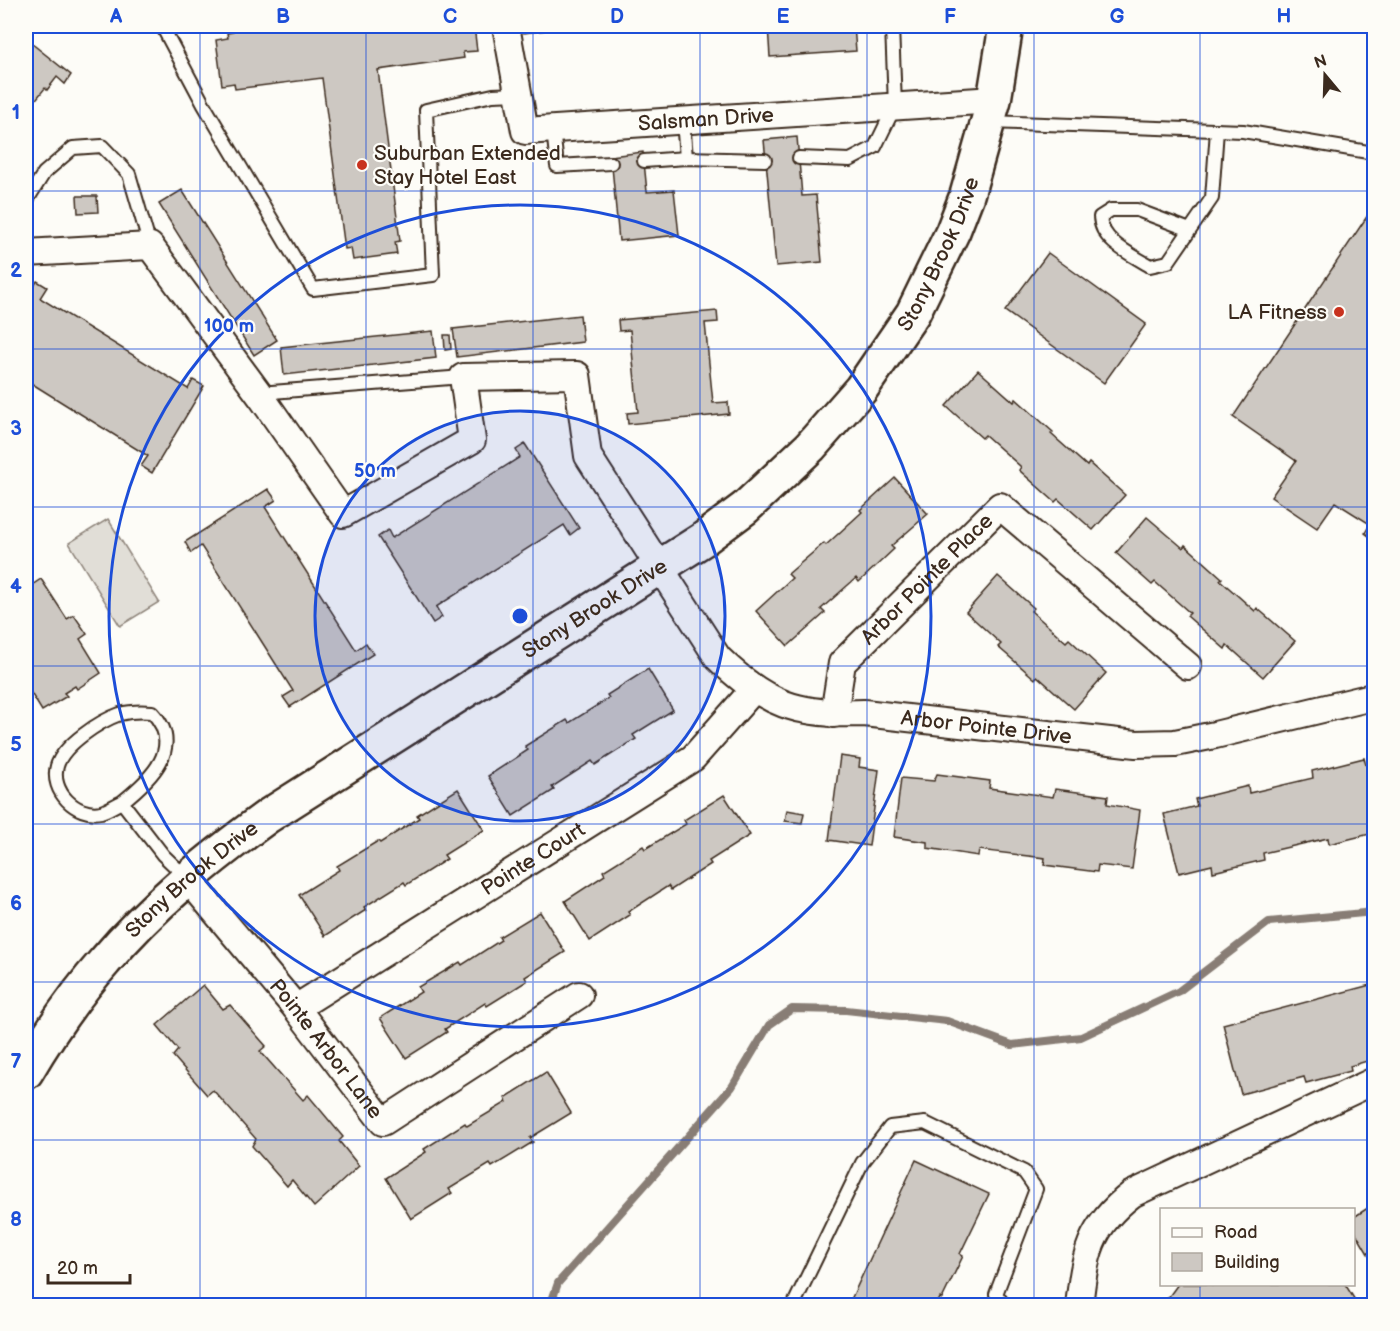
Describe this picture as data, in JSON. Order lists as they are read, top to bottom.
{
  "streets": {
    "street": [
      "Salsman Drive",
      "Stony Brook Drive",
      "Arbor Pointe Place",
      "Arbor Pointe Drive",
      "Pointe Court",
      "Pointe Arbor Lane"
    ]
  },
  "crossings": [
    ["Salsman Drive", "Stony Brook Drive"],
    ["Stony Brook Drive", "Arbor Pointe Drive"],
    ["Stony Brook Drive", "Pointe Arbor Lane"],
    ["Arbor Pointe Place", "Arbor Pointe Drive"],
    ["Arbor Pointe Drive", "Pointe Court"],
    ["Pointe Court", "Pointe Arbor Lane"]
  ],
  "places": ["Suburban Extended Stay Hotel East", "LA Fitness"],
  "legend": ["Road", "Building"],
  "scale_bar": "20 m",
  "north": "top",
  "grid": {
    "columns": [
      "A",
      "B",
      "C",
      "D",
      "E",
      "F",
      "G",
      "H"
    ],
    "rows": [
      "1",
      "2",
      "3",
      "4",
      "5",
      "6",
      "7",
      "8"
    ]
  },
  "rings": ["100 m", "50 m"]
}
